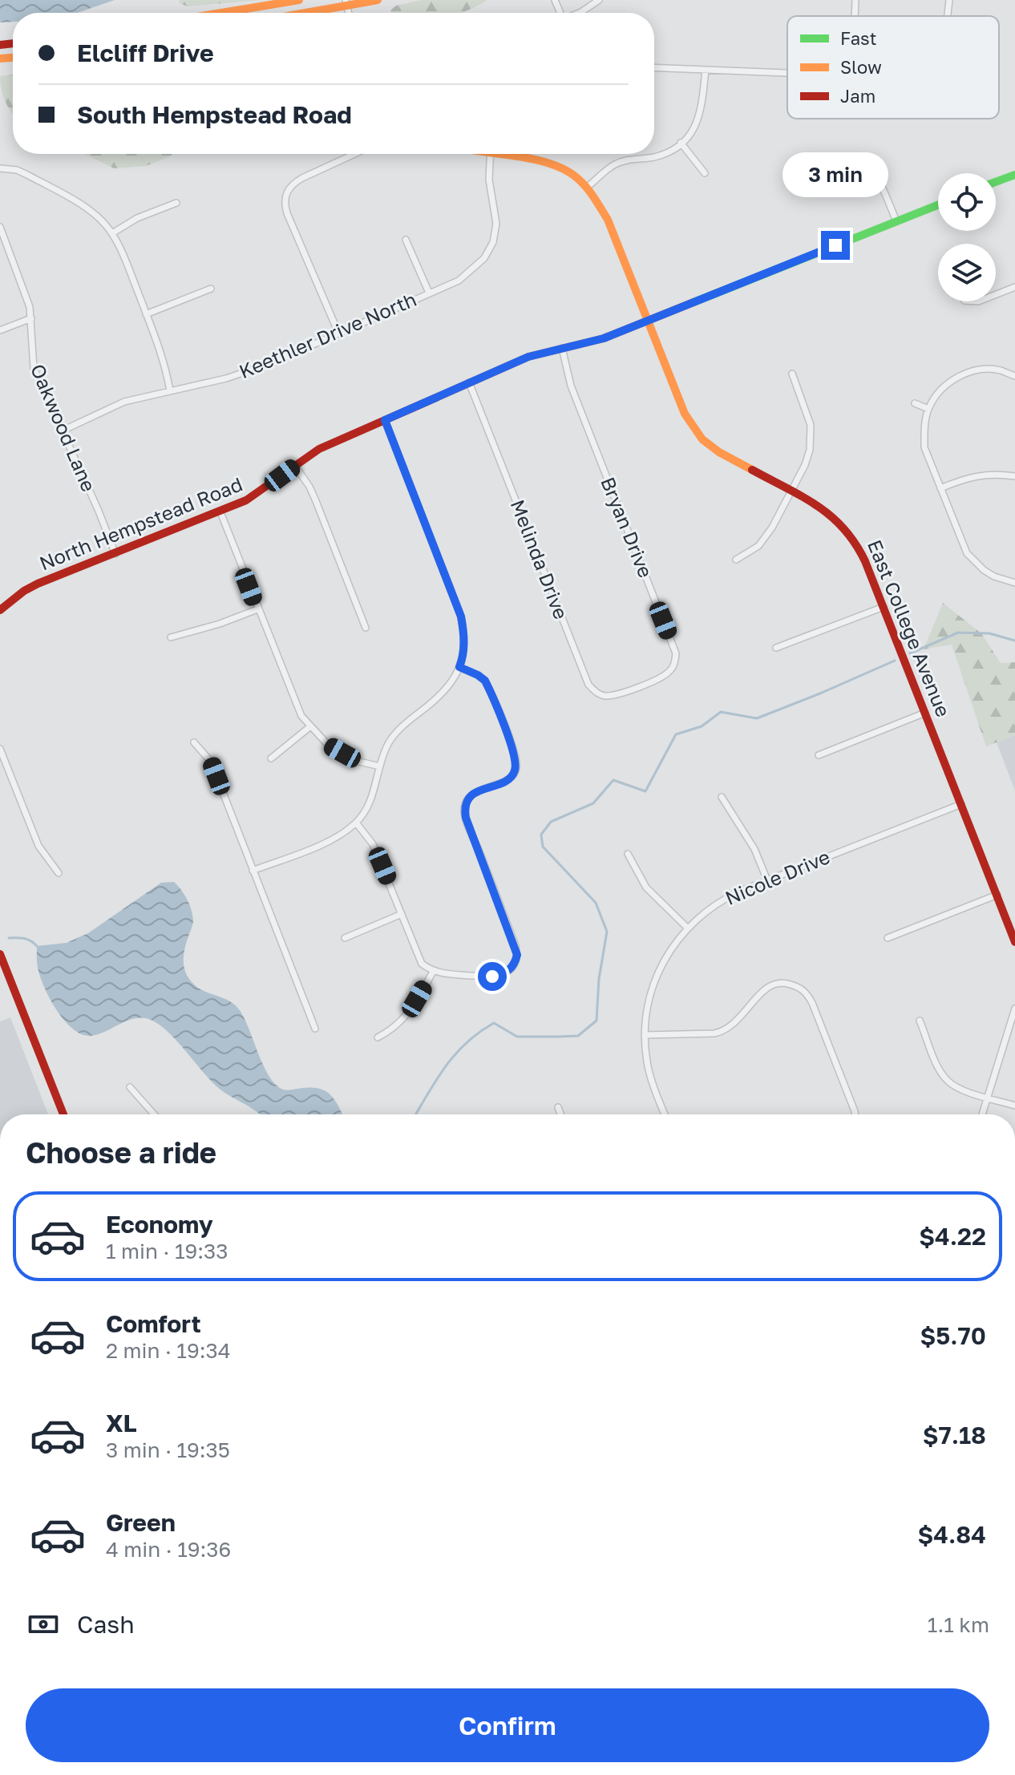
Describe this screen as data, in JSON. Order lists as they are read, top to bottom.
{
  "streets": {
    "street": [
      "Keethler Drive North",
      "Oakwood Lane",
      "North Hempstead Road",
      "Bryan Drive",
      "Melinda Drive",
      "East College Avenue",
      "Nicole Drive"
    ]
  },
  "crossings": [
    ["Keethler Drive North", "Oakwood Lane"],
    ["Oakwood Lane", "North Hempstead Road"],
    ["North Hempstead Road", "Bryan Drive"],
    ["North Hempstead Road", "Melinda Drive"],
    ["North Hempstead Road", "East College Avenue"],
    ["Bryan Drive", "Melinda Drive"],
    ["East College Avenue", "Nicole Drive"]
  ],
  "legend": ["Fast", "Slow", "Jam"],
  "page": {
    "banner": ["Elcliff Drive", "South Hempstead Road"],
    "bubble": "3 min",
    "heading": "Choose a ride",
    "list": [
      {
        "name": "Economy",
        "note": "1 min · 19:33",
        "value": "$4.22"
      },
      {
        "name": "Comfort",
        "note": "2 min · 19:34",
        "value": "$5.70"
      },
      {
        "name": "XL",
        "note": "3 min · 19:35",
        "value": "$7.18"
      },
      {
        "name": "Green",
        "note": "4 min · 19:36",
        "value": "$4.84"
      }
    ],
    "pay": ["Cash", "1.1 km"],
    "buttons": "Confirm"
  }
}
